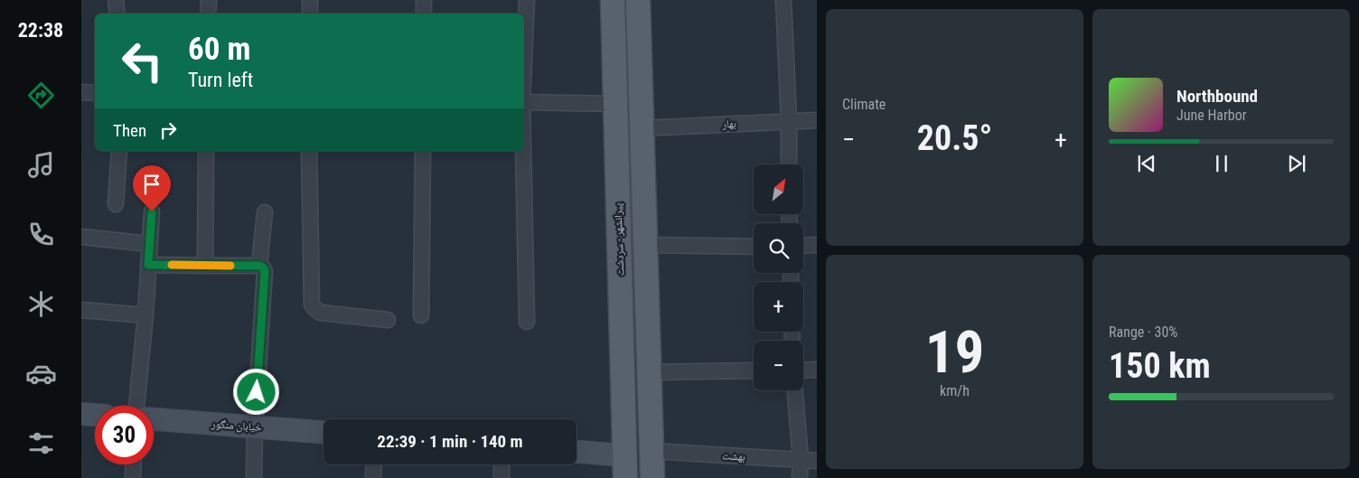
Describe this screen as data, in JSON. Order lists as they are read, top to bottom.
{
  "streets": {
    "main road": ["پیرانشهر - سردشت"],
    "street": ["بهار", "خیابان منگور", "بهشت"]
  },
  "north": "top right",
  "page": {
    "tabs": "22:38",
    "tile": [
      "Climate",
      ["19", "km/h"],
      ["Range · 30%", "150 km"]
    ],
    "turn": ["60 m", "Turn left"],
    "song": ["Northbound", "June Harbor"],
    "then": "Then",
    "heat": ["−", "20.5°", "+"],
    "map_buttons": ["+", "−"],
    "limit": "30",
    "trip": "22:39 · 1 min · 140 m"
  }
}
